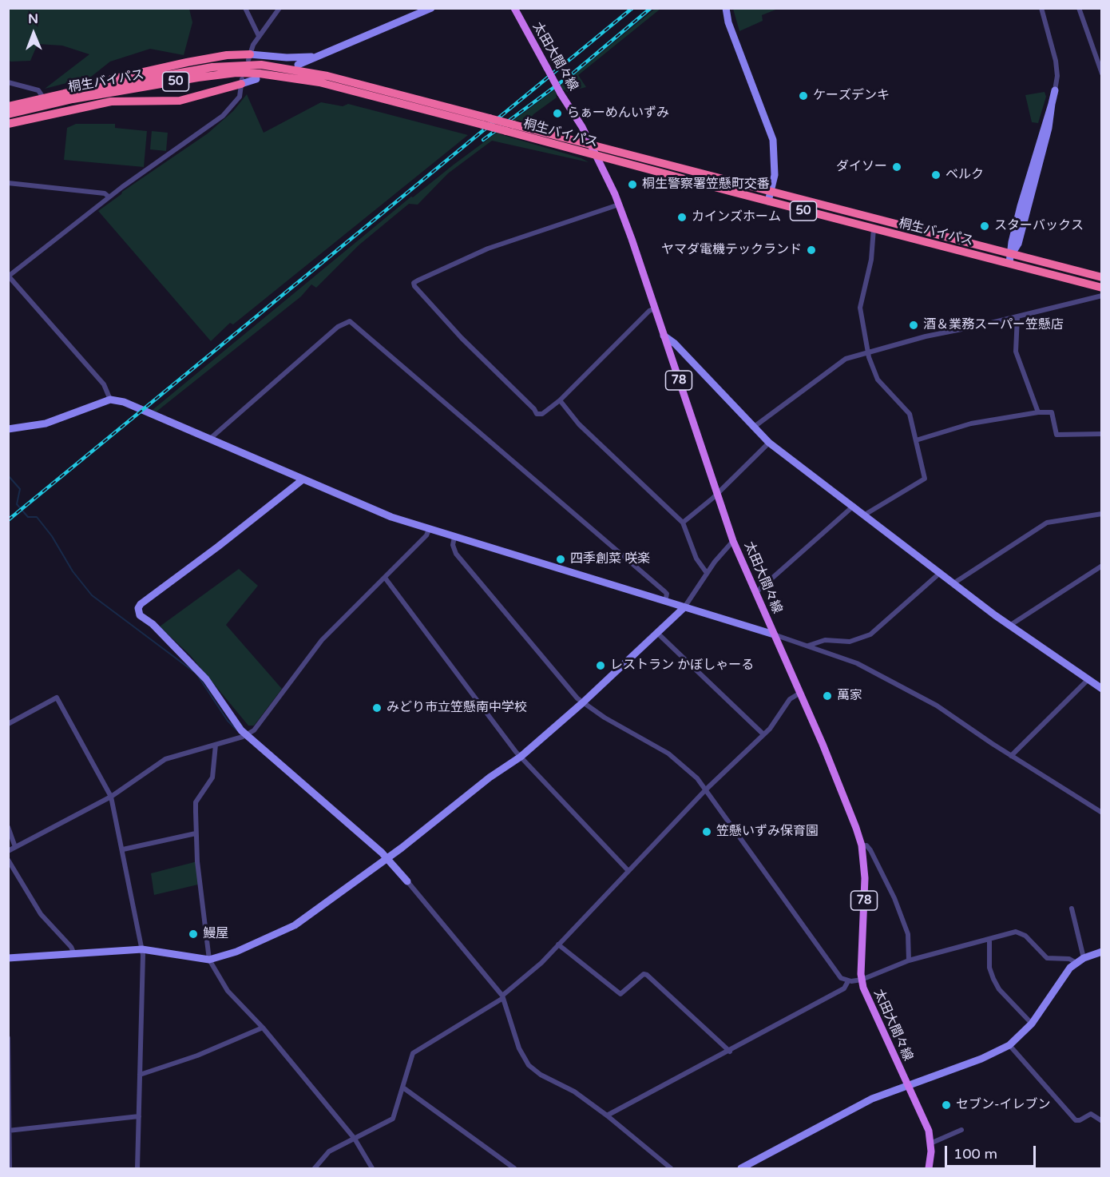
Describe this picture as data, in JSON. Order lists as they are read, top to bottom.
{
  "streets": {
    "highway": ["桐生バイパス", "50"],
    "main road": ["太田大間々線", "78"]
  },
  "crossings": [
    ["太田大間々線", "桐生バイパス"]
  ],
  "places": [
    "ケーズデンキ",
    "らぁーめんいずみ",
    "ダイソー",
    "ベルク",
    "桐生警察署笠懸町交番",
    "カインズホーム",
    "スターバックス",
    "ヤマダ電機テックランド",
    "酒＆業務スーパー笠懸店",
    "四季創菜 咲楽",
    "レストラン かぼしゃーる",
    "萬家",
    "みどり市立笠懸南中学校",
    "笠懸いずみ保育園",
    "鰻屋",
    "セブン-イレブン"
  ],
  "scale_bar": "100 m",
  "north": "top"
}
